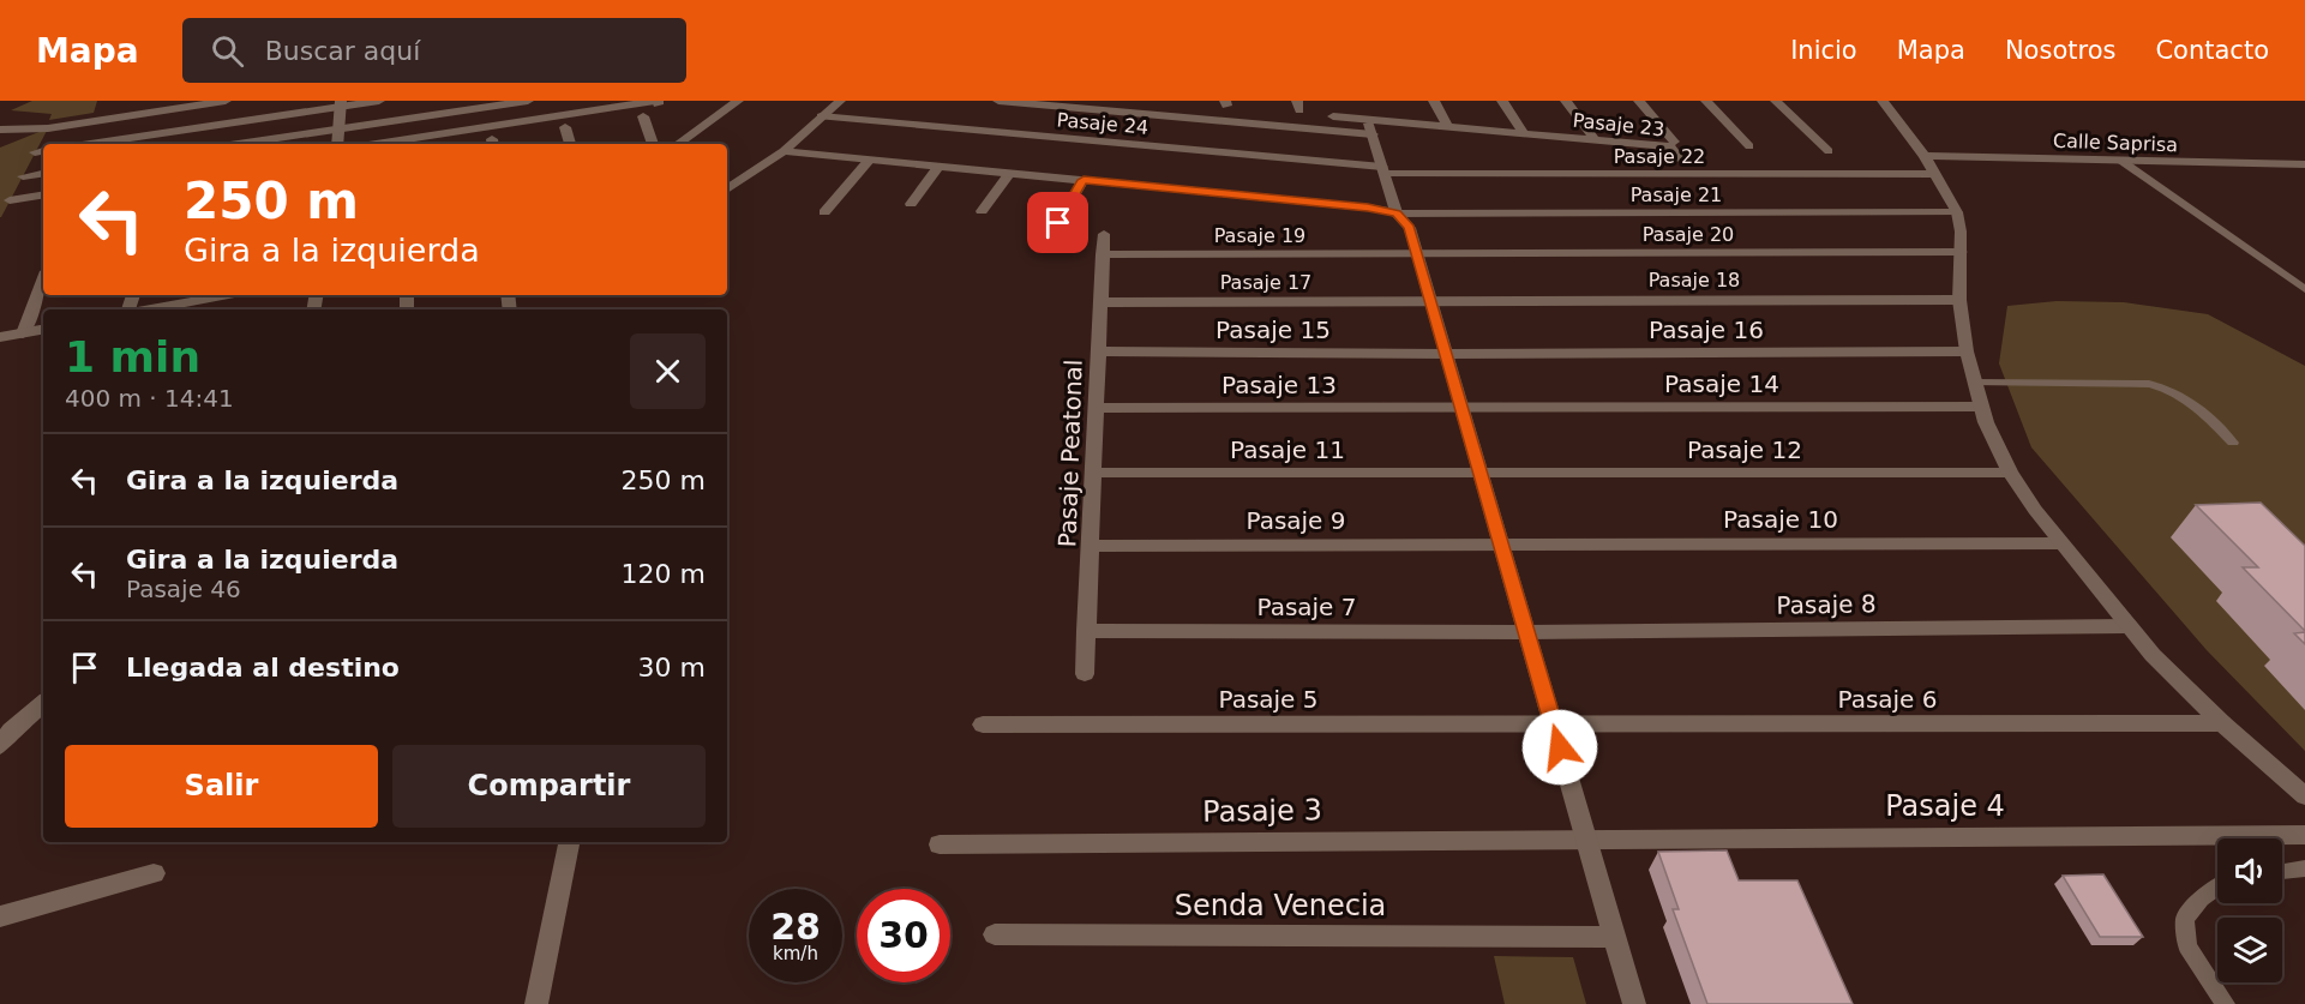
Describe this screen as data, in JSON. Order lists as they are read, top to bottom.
{
  "streets": {
    "street": [
      "Pasaje 24",
      "Pasaje 23",
      "Calle Saprisa",
      "Pasaje 22",
      "Pasaje 21",
      "Pasaje 20",
      "Pasaje 19",
      "Pasaje 18",
      "Pasaje 17",
      "Pasaje 15",
      "Pasaje 16",
      "Pasaje 14",
      "Pasaje 13",
      "Pasaje 11",
      "Pasaje 12",
      "Pasaje Peatonal",
      "Pasaje 10",
      "Pasaje 9",
      "Pasaje 8",
      "Pasaje 7",
      "Pasaje 5",
      "Pasaje 6",
      "Pasaje 4",
      "Pasaje 3",
      "Senda Venecia"
    ]
  },
  "crossings": [
    ["Pasaje 24", "Pasaje 22"],
    ["Pasaje 20", "Pasaje 19"],
    ["Pasaje 19", "Pasaje Peatonal"],
    ["Pasaje 18", "Pasaje 17"],
    ["Pasaje 17", "Pasaje Peatonal"],
    ["Pasaje 15", "Pasaje 16"],
    ["Pasaje 15", "Pasaje Peatonal"],
    ["Pasaje 14", "Pasaje 13"],
    ["Pasaje 13", "Pasaje Peatonal"],
    ["Pasaje 11", "Pasaje 12"],
    ["Pasaje 11", "Pasaje Peatonal"],
    ["Pasaje Peatonal", "Pasaje 9"],
    ["Pasaje Peatonal", "Pasaje 7"],
    ["Pasaje 10", "Pasaje 9"],
    ["Pasaje 8", "Pasaje 7"],
    ["Pasaje 5", "Pasaje 6"],
    ["Pasaje 4", "Pasaje 3"]
  ],
  "page": {
    "header": "Mapa",
    "search": "Buscar aquí",
    "nav": [
      "Inicio",
      "Mapa",
      "Nosotros",
      "Contacto"
    ],
    "turn": ["250 m", "Gira a la izquierda"],
    "heading": ["1 min", "400 m · 14:41"],
    "list": [
      {
        "name": "Gira a la izquierda",
        "value": "250 m"
      },
      {
        "name": "Gira a la izquierda",
        "note": "Pasaje 46",
        "value": "120 m"
      },
      {
        "name": "Llegada al destino",
        "value": "30 m"
      }
    ],
    "buttons": ["Salir", "Compartir"],
    "speed": "28 km/h",
    "limit": "30"
  }
}
